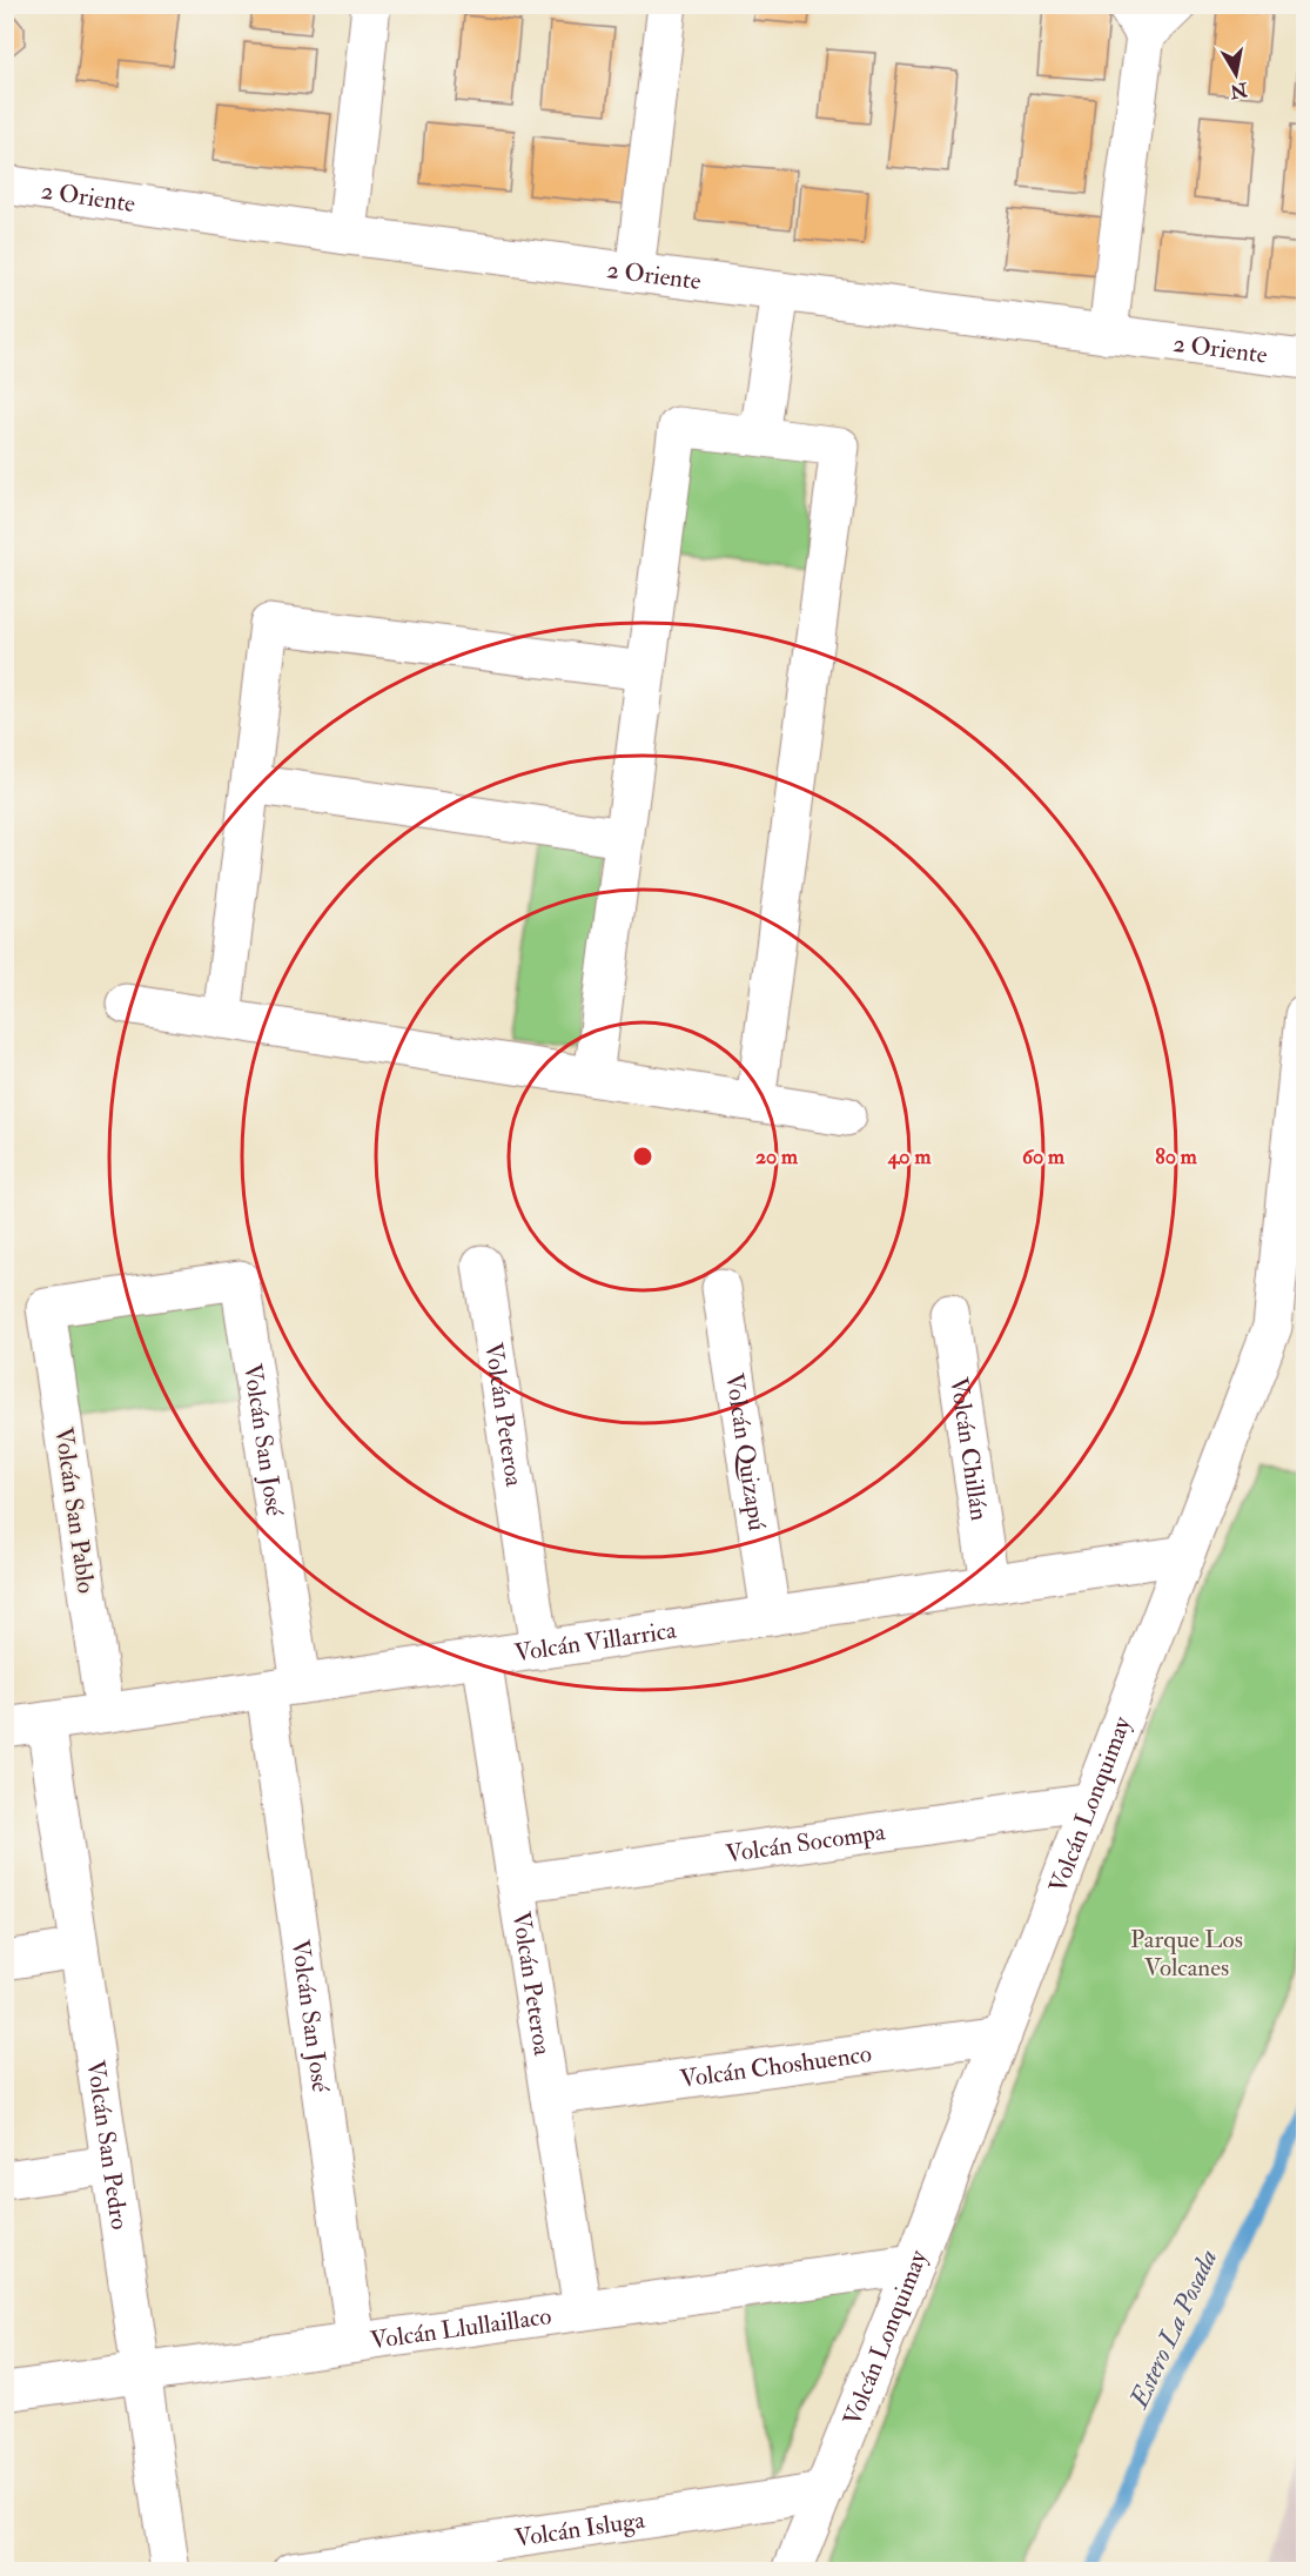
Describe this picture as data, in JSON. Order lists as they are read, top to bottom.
{
  "streets": {
    "street": [
      "2 Oriente",
      "Volcán Peteroa",
      "Volcán San José",
      "Volcán Chillán",
      "Volcán Quizapú",
      "Volcán San Pablo",
      "Volcán Villarrica",
      "Volcán Lonquimay",
      "Volcán Socompa",
      "Volcán Choshuenco",
      "Volcán San Pedro",
      "Volcán Llullaillaco",
      "Volcán Isluga"
    ]
  },
  "crossings": [
    ["Volcán Peteroa", "Volcán Villarrica"],
    ["Volcán Peteroa", "Volcán Socompa"],
    ["Volcán Peteroa", "Volcán Choshuenco"],
    ["Volcán Peteroa", "Volcán Llullaillaco"],
    ["Volcán San José", "Volcán San Pablo"],
    ["Volcán San José", "Volcán Villarrica"],
    ["Volcán San José", "Volcán Llullaillaco"],
    ["Volcán Chillán", "Volcán Villarrica"],
    ["Volcán Quizapú", "Volcán Villarrica"],
    ["Volcán San Pablo", "Volcán Villarrica"],
    ["Volcán Villarrica", "Volcán Lonquimay"],
    ["Volcán Villarrica", "Volcán San Pedro"],
    ["Volcán Lonquimay", "Volcán Socompa"],
    ["Volcán Lonquimay", "Volcán Choshuenco"],
    ["Volcán Lonquimay", "Volcán Llullaillaco"],
    ["Volcán Lonquimay", "Volcán Isluga"],
    ["Volcán San Pedro", "Volcán Llullaillaco"]
  ],
  "water": ["Estero La Posada"],
  "parks": ["Parque Los Volcanes"],
  "north": "bottom",
  "rings": [
    "20 m",
    "40 m",
    "60 m",
    "80 m"
  ]
}
